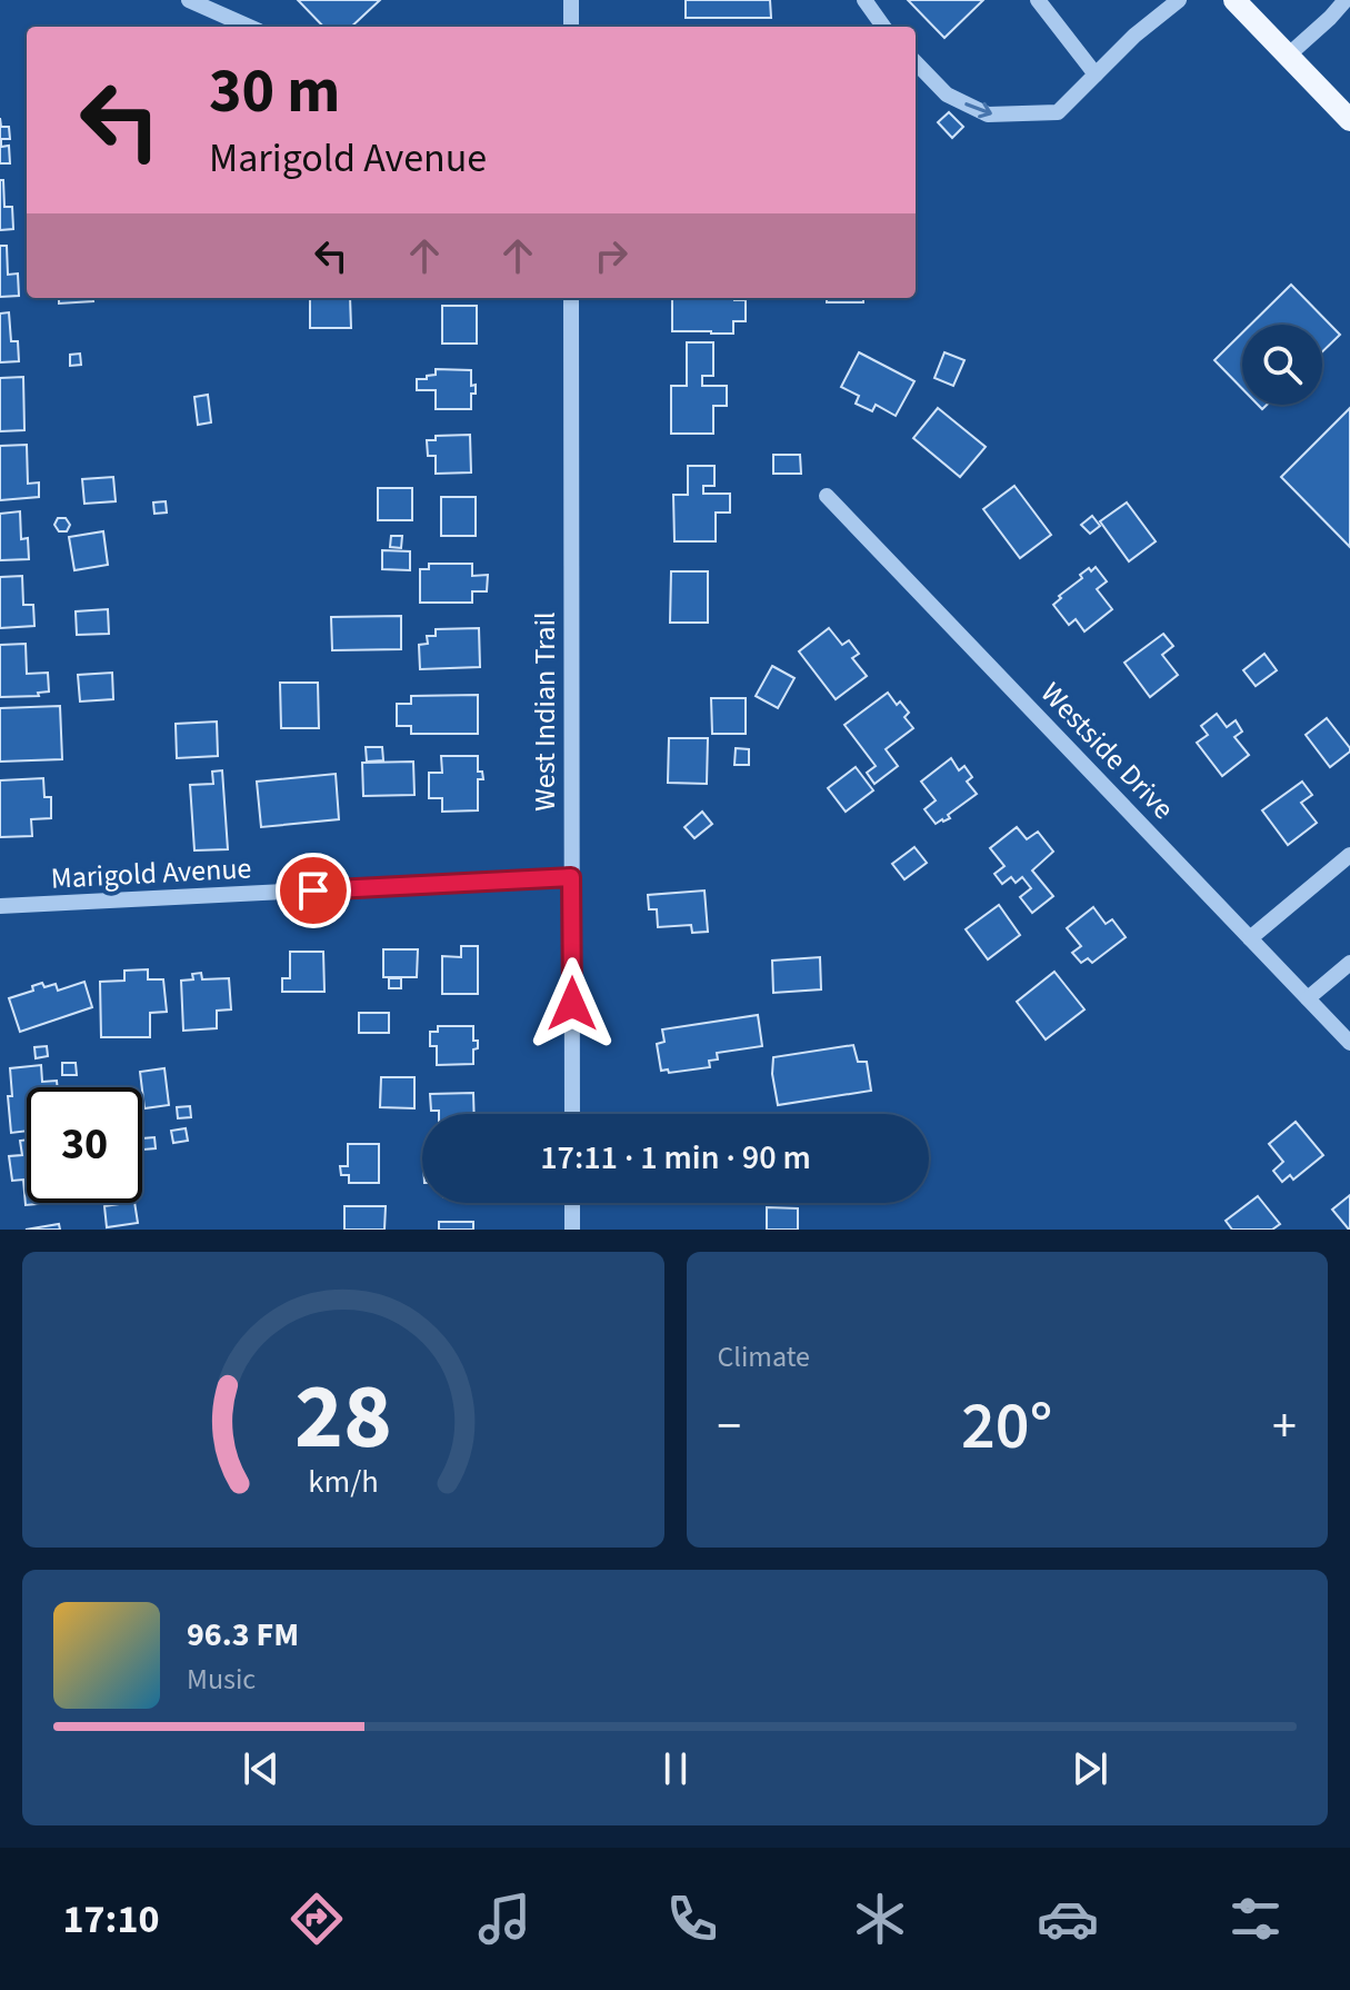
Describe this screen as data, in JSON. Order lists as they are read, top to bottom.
{
  "streets": {
    "street": ["West Indian Trail", "Westside Drive", "Marigold Avenue"]
  },
  "crossings": [
    ["West Indian Trail", "Marigold Avenue"]
  ],
  "page": {
    "turn": ["30 m", "Marigold Avenue"],
    "limit": "30",
    "trip": "17:11 · 1 min · 90 m",
    "tile": "Climate",
    "heat": ["−", "20°", "+"],
    "song": ["96.3 FM", "Music"],
    "tabs": "17:10",
    "gauge": ["28", "km/h"]
  }
}
